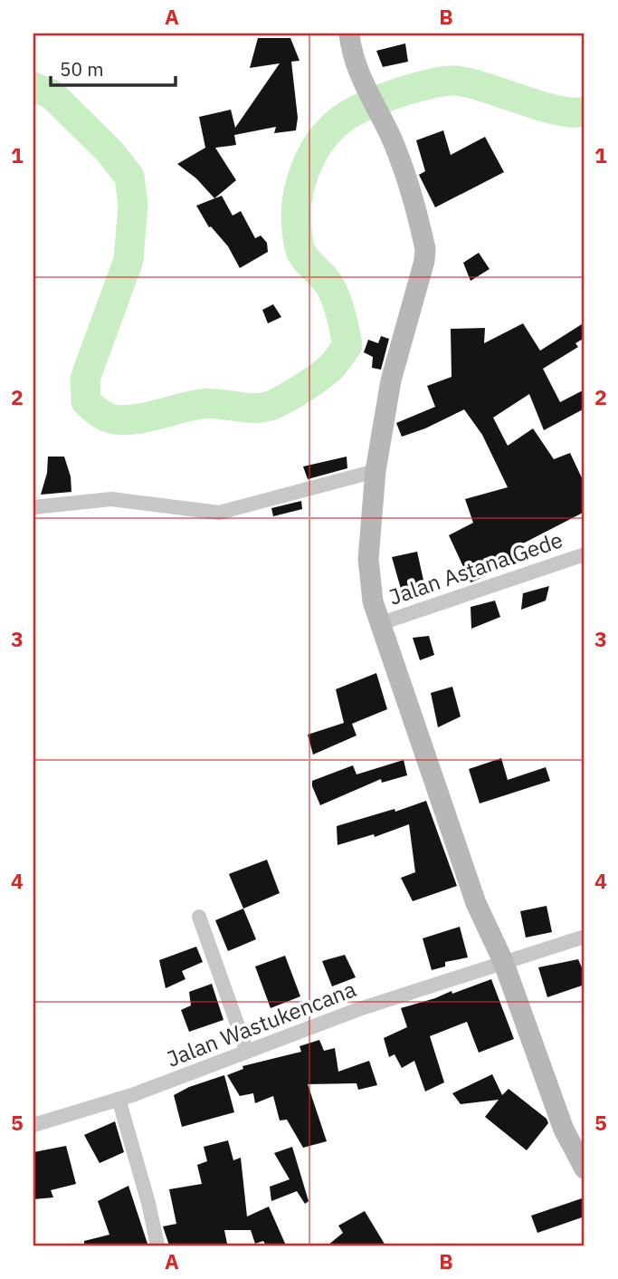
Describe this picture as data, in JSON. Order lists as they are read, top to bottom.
{
  "streets": {
    "street": ["Jalan Astana Gede", "Jalan Wastukencana"]
  },
  "scale_bar": "50 m",
  "grid": {
    "columns": ["A", "B"],
    "rows": [
      "1",
      "2",
      "3",
      "4",
      "5"
    ]
  }
}
